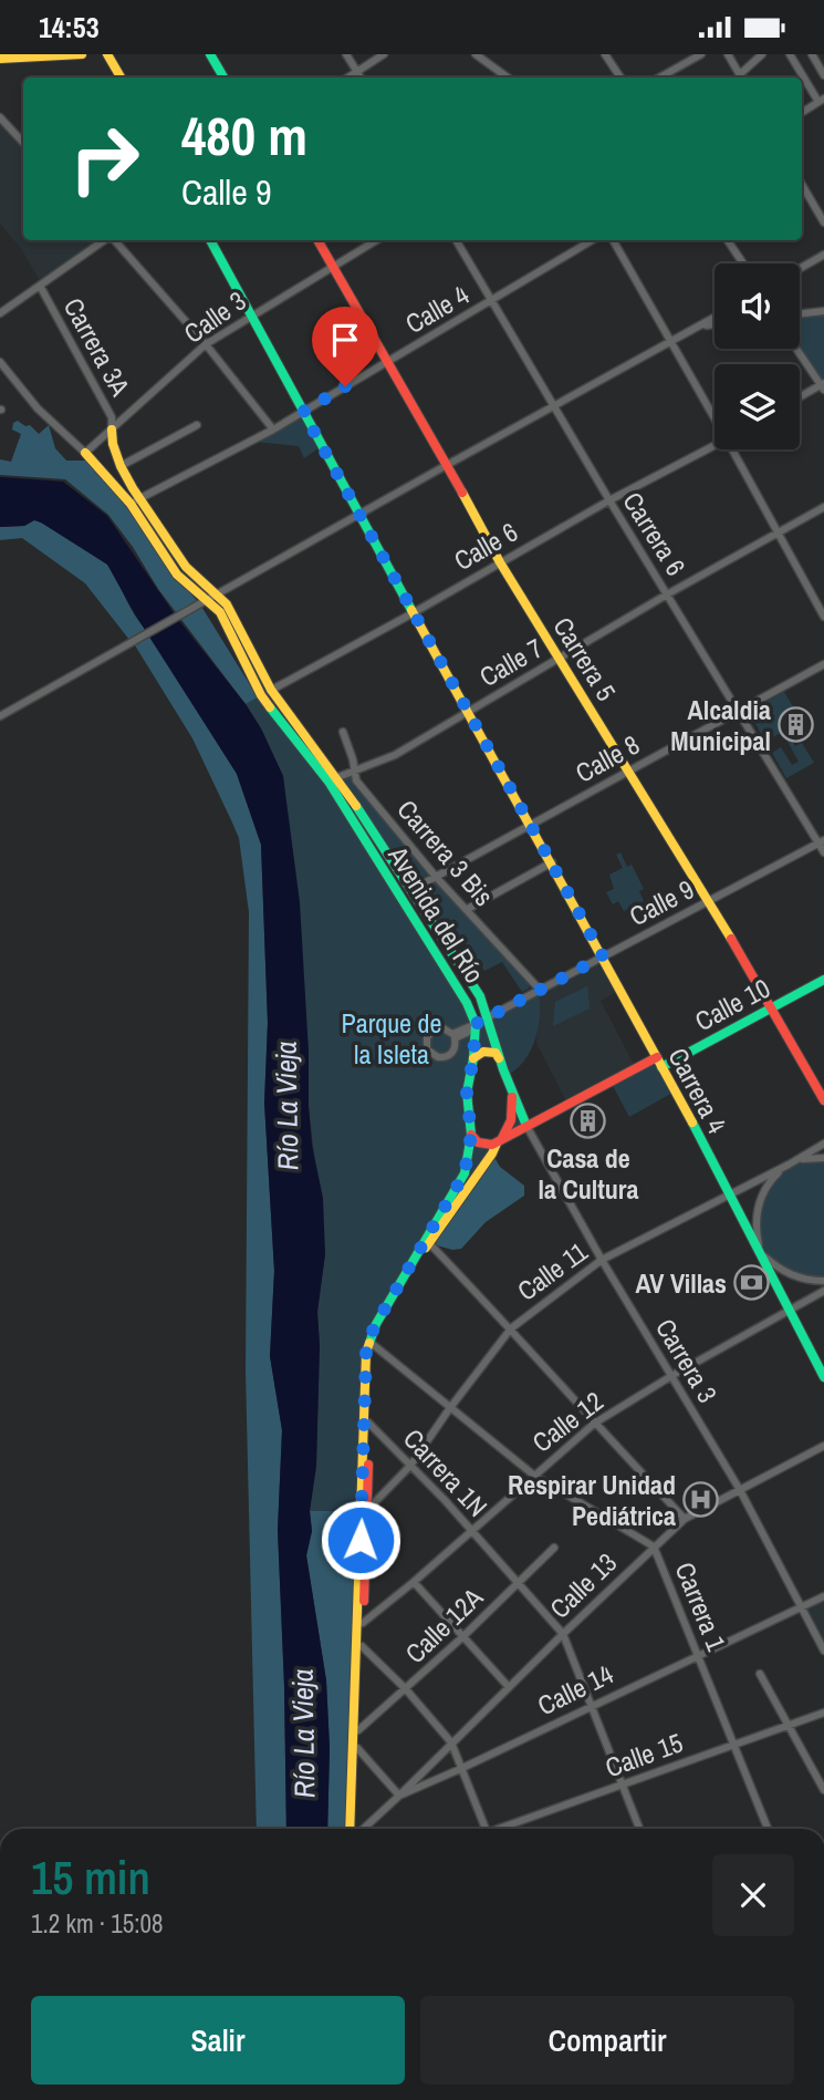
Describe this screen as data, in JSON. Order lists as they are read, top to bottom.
{
  "streets": {
    "main road": [
      "Carrera 5",
      "Calle 9",
      "Avenida del Río",
      "Calle 10",
      "Carrera 4",
      "Carrera 3"
    ],
    "street": [
      "Calle 4",
      "Calle 3",
      "Carrera 3A",
      "Carrera 6",
      "Calle 6",
      "Calle 7",
      "Calle 8",
      "Carrera 3 Bis",
      "Calle 11",
      "Calle 12",
      "Carrera 1N",
      "Calle 13",
      "Carrera 1",
      "Calle 12A",
      "Calle 14",
      "Calle 15"
    ]
  },
  "crossings": [
    ["Calle 4", "Carrera 6"],
    ["Calle 4", "Carrera 5"],
    ["Calle 4", "Avenida del Río"],
    ["Calle 4", "Carrera 4"],
    ["Calle 3", "Carrera 3A"],
    ["Calle 3", "Carrera 5"],
    ["Calle 3", "Avenida del Río"],
    ["Calle 3", "Carrera 4"],
    ["Carrera 3A", "Avenida del Río"],
    ["Carrera 6", "Calle 6"],
    ["Carrera 6", "Calle 7"],
    ["Carrera 6", "Calle 8"],
    ["Carrera 6", "Calle 9"],
    ["Calle 6", "Carrera 5"],
    ["Calle 6", "Avenida del Río"],
    ["Calle 6", "Carrera 4"],
    ["Carrera 5", "Calle 7"],
    ["Carrera 5", "Calle 8"],
    ["Carrera 5", "Calle 9"],
    ["Carrera 5", "Calle 10"],
    ["Calle 7", "Carrera 3 Bis"],
    ["Calle 7", "Avenida del Río"],
    ["Calle 7", "Carrera 4"],
    ["Calle 8", "Carrera 3 Bis"],
    ["Calle 8", "Avenida del Río"],
    ["Calle 8", "Carrera 4"],
    ["Carrera 3 Bis", "Calle 9"],
    ["Calle 9", "Avenida del Río"],
    ["Calle 9", "Carrera 4"],
    ["Avenida del Río", "Calle 10"],
    ["Avenida del Río", "Calle 11"],
    ["Avenida del Río", "Carrera 3"],
    ["Avenida del Río", "Calle 12"],
    ["Avenida del Río", "Carrera 1N"],
    ["Avenida del Río", "Carrera 1"],
    ["Avenida del Río", "Calle 12A"],
    ["Calle 10", "Carrera 4"],
    ["Calle 10", "Carrera 3"],
    ["Carrera 4", "Calle 11"],
    ["Carrera 4", "Calle 12"],
    ["Calle 11", "Carrera 3"],
    ["Calle 11", "Carrera 1N"],
    ["Calle 11", "Carrera 1"],
    ["Carrera 3", "Calle 12"],
    ["Carrera 3", "Calle 13"],
    ["Carrera 3", "Calle 14"],
    ["Calle 12", "Carrera 1N"],
    ["Calle 12", "Carrera 1"],
    ["Carrera 1N", "Calle 13"],
    ["Carrera 1N", "Calle 12A"],
    ["Carrera 1N", "Calle 14"],
    ["Carrera 1N", "Calle 15"],
    ["Calle 13", "Carrera 1"],
    ["Calle 13", "Calle 14"],
    ["Carrera 1", "Calle 14"],
    ["Carrera 1", "Calle 15"]
  ],
  "water": ["Río La Vieja"],
  "parks": ["Parque de la Isleta"],
  "places": {
    "building": ["Alcaldia Municipal", "Casa de la Cultura"],
    "bank": ["AV Villas"],
    "hospital": ["Respirar Unidad Pediátrica"]
  },
  "page": {
    "status": "14:53",
    "turn": ["480 m", "Calle 9"],
    "heading": ["15 min", "1.2 km · 15:08"],
    "buttons": ["Salir", "Compartir"]
  }
}
